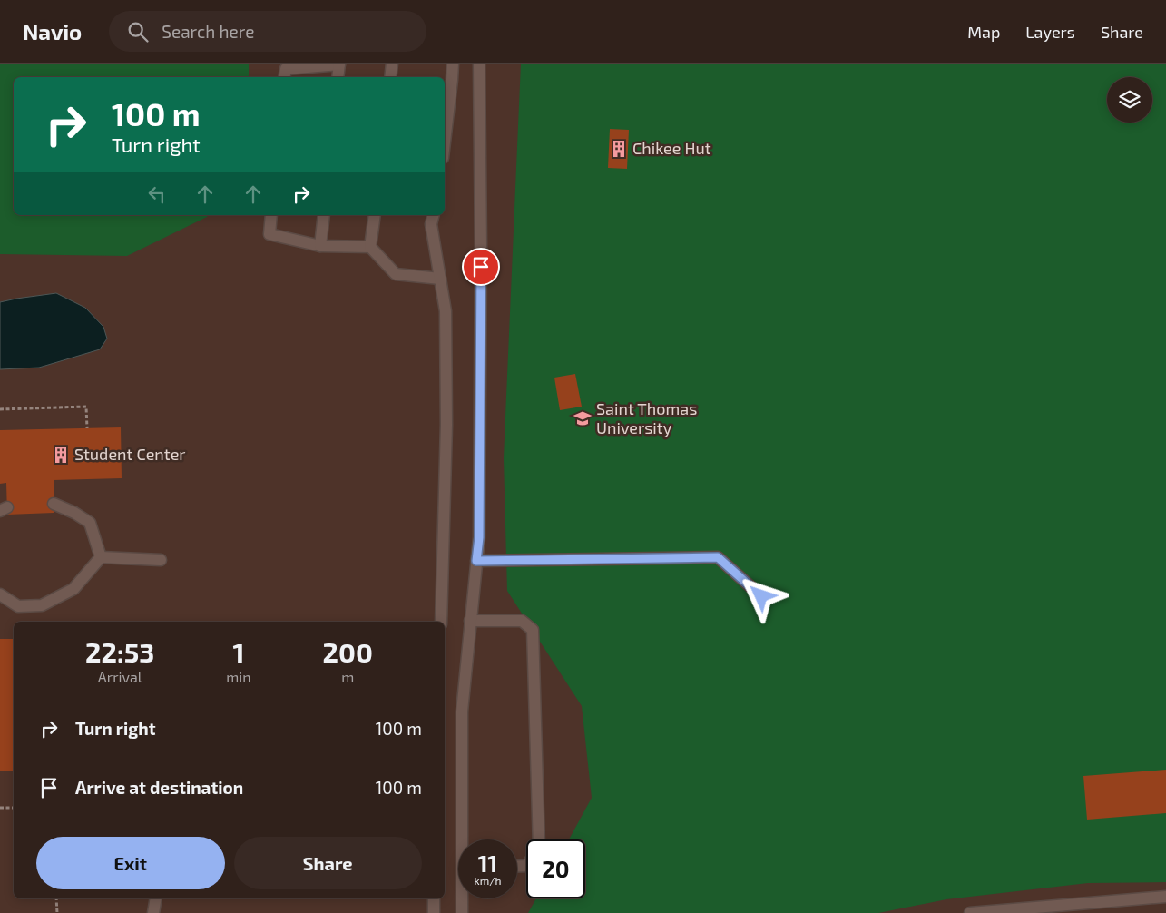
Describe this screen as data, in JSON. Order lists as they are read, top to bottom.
{
  "places": {
    "building": ["Chikee Hut", "Student Center"],
    "school or university": ["Saint Thomas University"]
  },
  "page": {
    "header": "Navio",
    "search": "Search here",
    "nav": ["Map", "Layers", "Share"],
    "turn": ["100 m", "Turn right"],
    "eta": [
      "22:53",
      "Arrival",
      "1",
      "min",
      "200",
      "m"
    ],
    "list": [
      {
        "name": "Turn right",
        "value": "100 m"
      },
      {
        "name": "Arrive at destination",
        "value": "100 m"
      }
    ],
    "buttons": ["Exit", "Share"],
    "speed": "11 km/h",
    "limit": "20"
  }
}
